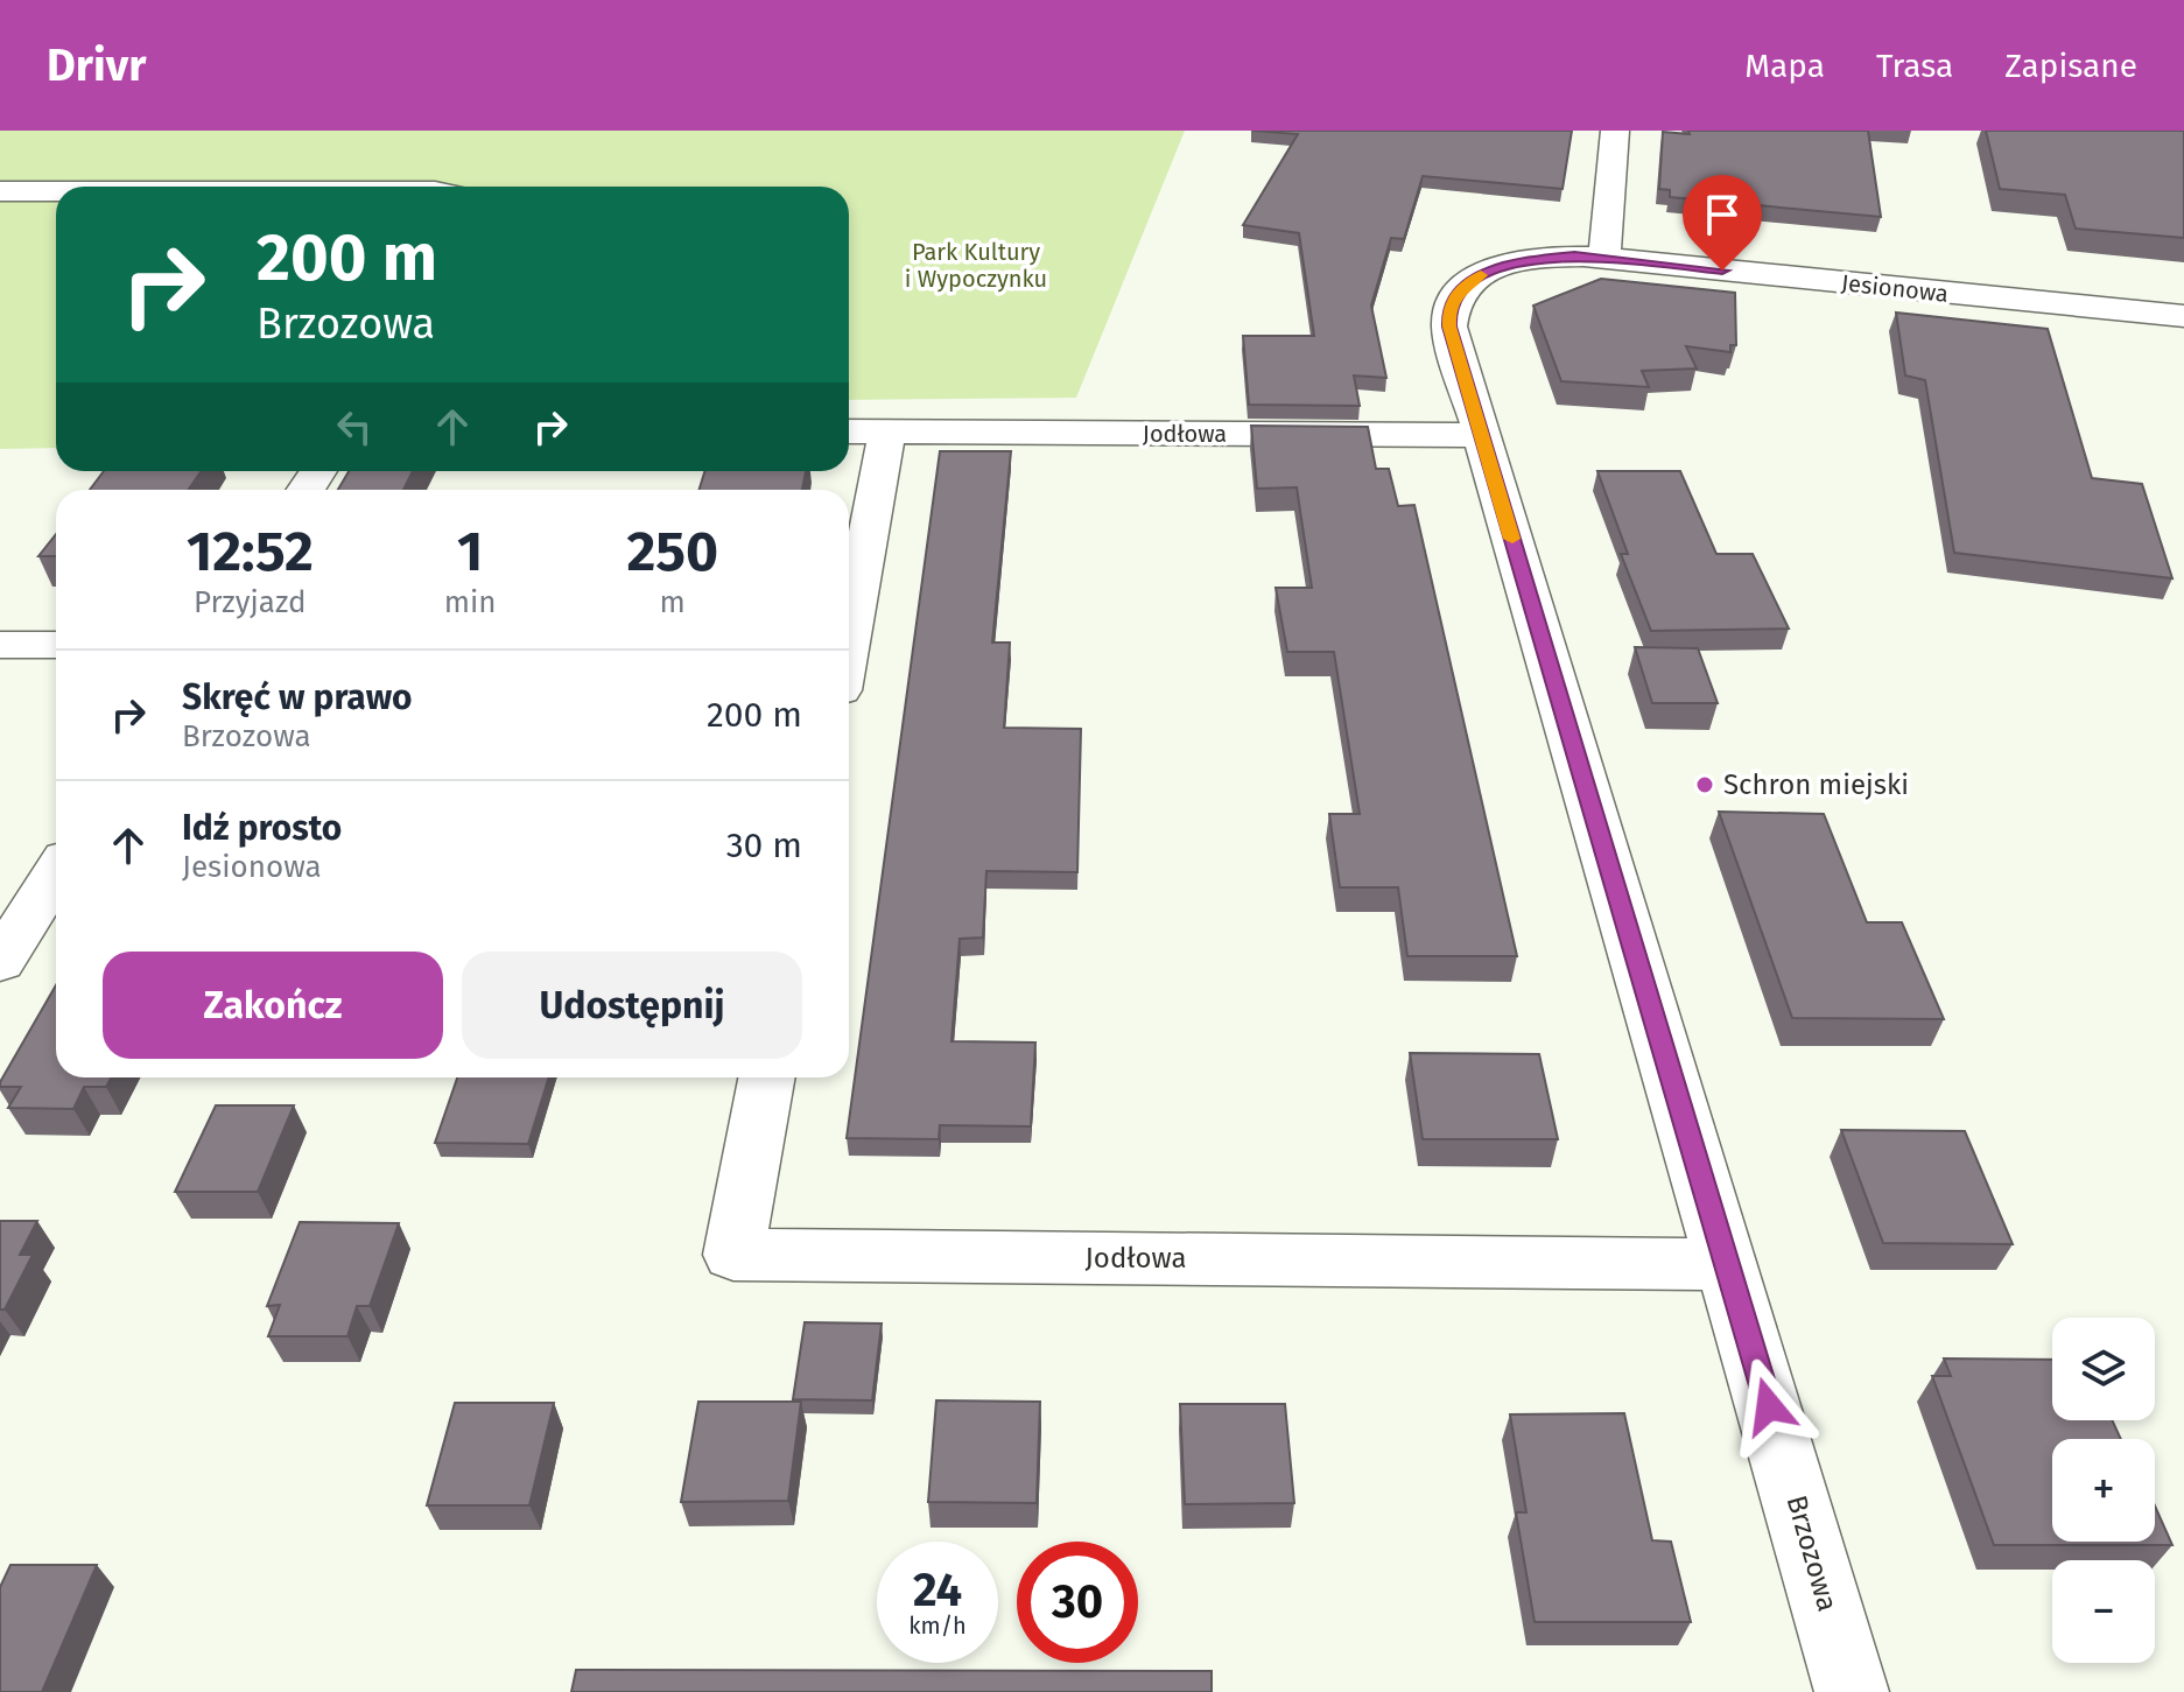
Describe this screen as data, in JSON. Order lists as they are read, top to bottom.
{
  "streets": {
    "street": ["Jesionowa", "Jodłowa", "Brzozowa"]
  },
  "crossings": [
    ["Jesionowa", "Brzozowa"],
    ["Jodłowa", "Brzozowa"]
  ],
  "parks": ["Park Kultury i Wypoczynku"],
  "places": ["Schron miejski"],
  "page": {
    "header": "Drivr",
    "nav": ["Mapa", "Trasa", "Zapisane"],
    "turn": ["200 m", "Brzozowa"],
    "eta": [
      "12:52",
      "Przyjazd",
      "1",
      "min",
      "250",
      "m"
    ],
    "list": [
      {
        "name": "Skręć w prawo",
        "note": "Brzozowa",
        "value": "200 m"
      },
      {
        "name": "Idź prosto",
        "note": "Jesionowa",
        "value": "30 m"
      }
    ],
    "buttons": ["Zakończ", "Udostępnij"],
    "map_buttons": ["+", "−"],
    "speed": "24 km/h",
    "limit": "30"
  }
}
